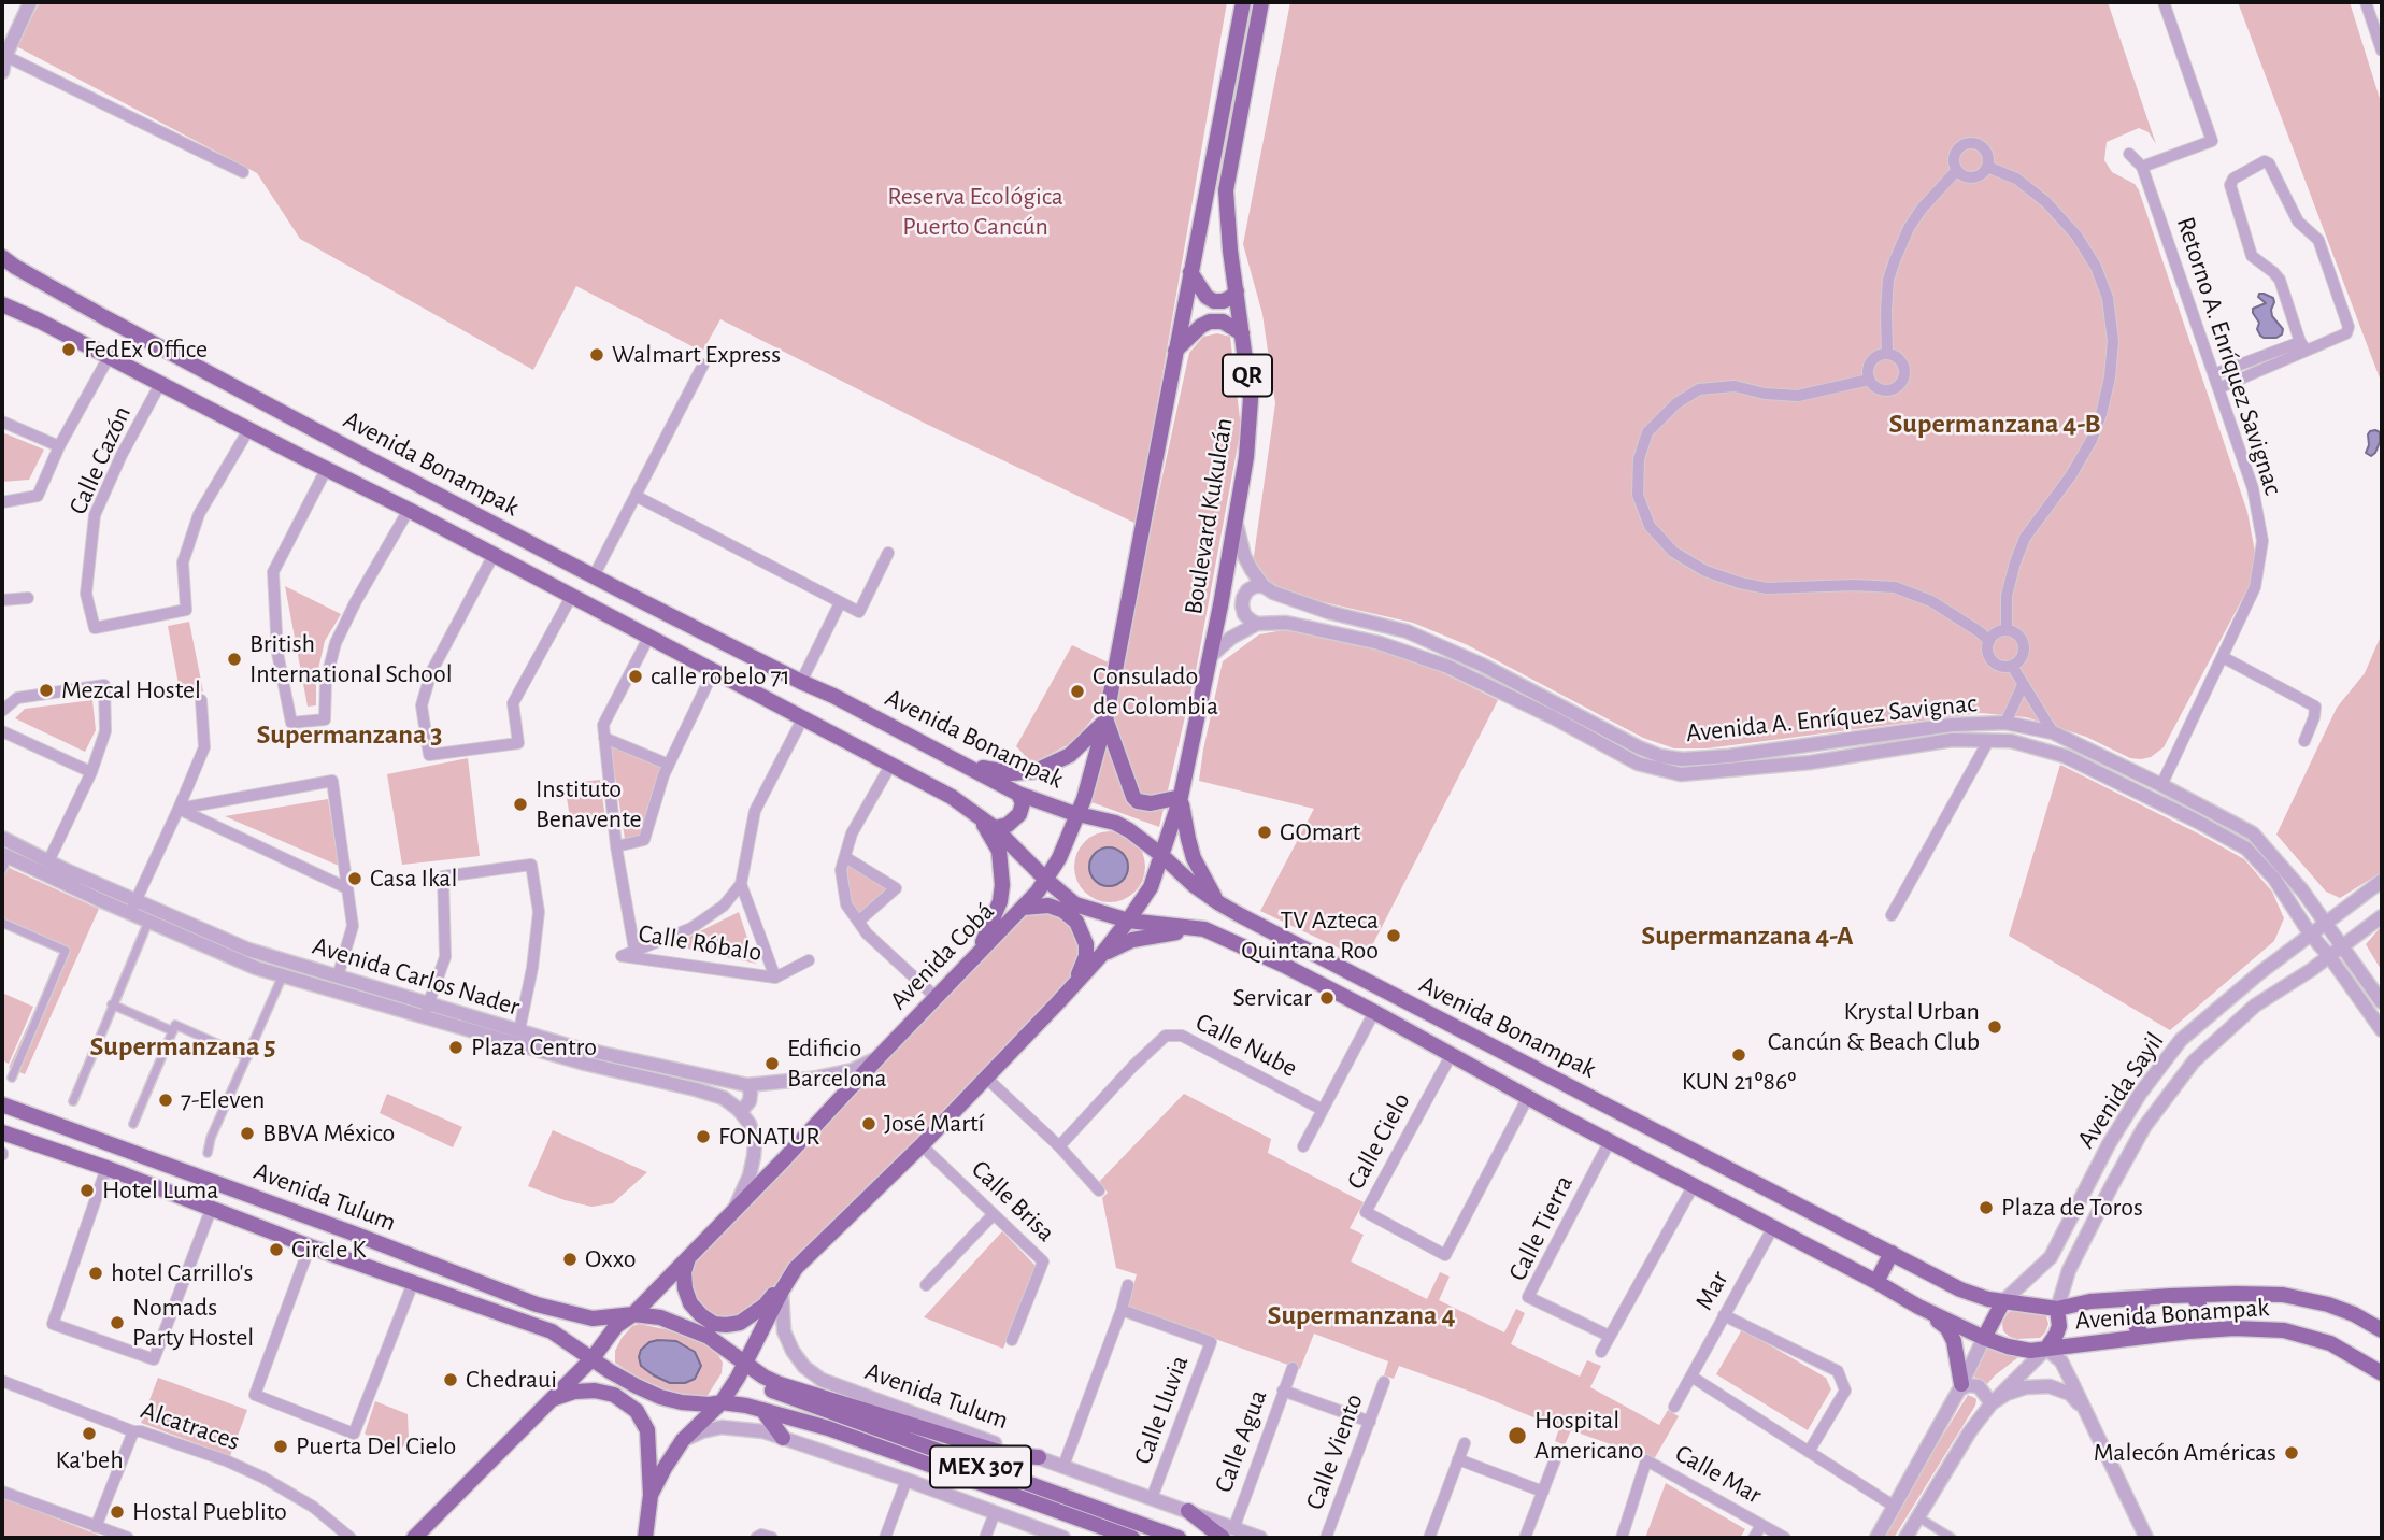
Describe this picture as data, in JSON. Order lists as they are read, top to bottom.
{
  "streets": {
    "main road": [
      "QR",
      "Avenida Bonampak",
      "Boulevard Kukulcán",
      "Avenida Cobá",
      "Avenida Tulum",
      "MEX 307"
    ],
    "street": [
      "Retorno A. Enríquez Savignac",
      "Calle Cazón",
      "Avenida A. Enríquez Savignac",
      "Calle Róbalo",
      "Avenida Carlos Nader",
      "Calle Nube",
      "Avenida Sayil",
      "Calle Cielo",
      "Calle Brisa",
      "Calle Tierra",
      "Mar",
      "Calle Lluvia",
      "Alcatraces",
      "Calle Agua",
      "Calle Viento",
      "Calle Mar"
    ]
  },
  "crossings": [
    ["Retorno A. Enríquez Savignac", "Avenida A. Enríquez Savignac"],
    ["Calle Cazón", "Avenida Bonampak"],
    ["Avenida Bonampak", "Boulevard Kukulcán"],
    ["Avenida Bonampak", "Calle Róbalo"],
    ["Avenida Bonampak", "Avenida Cobá"],
    ["Avenida Bonampak", "Avenida Sayil"],
    ["Avenida Bonampak", "Calle Cielo"],
    ["Avenida Bonampak", "Calle Tierra"],
    ["Avenida Bonampak", "Mar"],
    ["Boulevard Kukulcán", "Avenida Cobá"],
    ["Avenida A. Enríquez Savignac", "Avenida Sayil"],
    ["Avenida Cobá", "Avenida Carlos Nader"],
    ["Avenida Cobá", "Avenida Tulum"],
    ["Avenida Tulum", "Calle Lluvia"],
    ["Avenida Tulum", "MEX 307"],
    ["Mar", "Calle Mar"]
  ],
  "districts": [
    "Supermanzana 4-B",
    "Supermanzana 3",
    "Supermanzana 4-A",
    "Supermanzana 5",
    "Supermanzana 4"
  ],
  "parks": ["Reserva Ecológica Puerto Cancún"],
  "places": [
    "FedEx Office",
    "Walmart Express",
    "British International School",
    "calle robelo 71",
    "Mezcal Hostel",
    "Consulado de Colombia",
    "Instituto Benavente",
    "GOmart",
    "Casa Ikal",
    "TV Azteca Quintana Roo",
    "Servicar",
    "Krystal Urban Cancún & Beach Club",
    "Plaza Centro",
    "KUN 21º86º",
    "Edificio Barcelona",
    "7-Eleven",
    "José Martí",
    "BBVA México",
    "FONATUR",
    "Hotel Luma",
    "Plaza de Toros",
    "Circle K",
    "Oxxo",
    "hotel Carrillo's",
    "Nomads Party Hostel",
    "Chedraui",
    "Ka'beh",
    "Hospital Americano",
    "Puerta Del Cielo",
    "Malecón Américas",
    "Hostal Pueblito"
  ]
}
